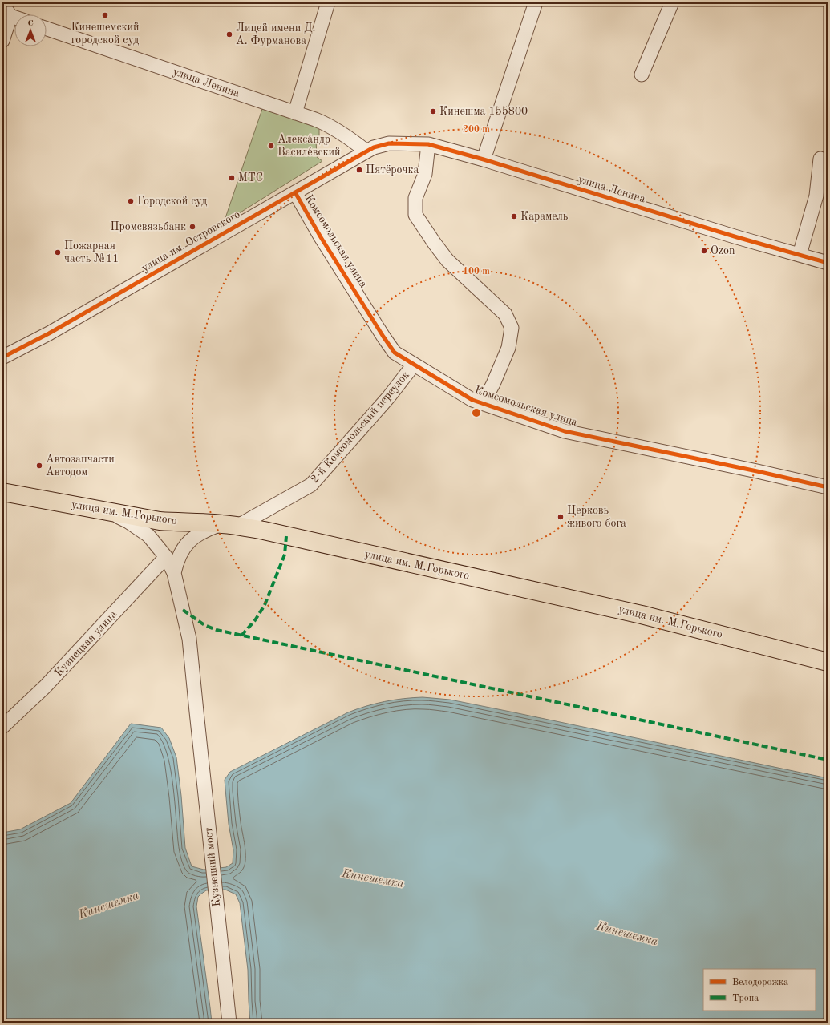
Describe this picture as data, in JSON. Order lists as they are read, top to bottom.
{
  "streets": {
    "main road": ["улица им. М.Горького"],
    "street": [
      "улица Ленина",
      "улица им. Островского",
      "Комсомольская улица",
      "2-й Комсомольский переулок",
      "Кузнецкая улица",
      "Кузнецкий мост"
    ]
  },
  "crossings": [
    ["улица Ленина", "улица им. Островского"],
    ["улица им. Островского", "Комсомольская улица"],
    ["Комсомольская улица", "2-й Комсомольский переулок"],
    ["2-й Комсомольский переулок", "улица им. М.Горького"],
    ["2-й Комсомольский переулок", "Кузнецкий мост"],
    ["улица им. М.Горького", "Кузнецкий мост"],
    ["Кузнецкая улица", "Кузнецкий мост"]
  ],
  "water": ["Кинешемка"],
  "places": [
    "Кинешемский городской суд",
    "Лицей имени Д. А. Фурманова",
    "Кинешма 155800",
    "Алекса́ндр Василе́вский",
    "Пятёрочка",
    "МТС",
    "Городской суд",
    "Карамель",
    "Промсвязьбанк",
    "Ozon",
    "Пожарная часть №11",
    "Автозапчасти Автодом",
    "Церковь живого бога"
  ],
  "legend": ["Велодорожка", "Тропа"],
  "north": "top",
  "rings": ["200 m", "100 m"]
}
